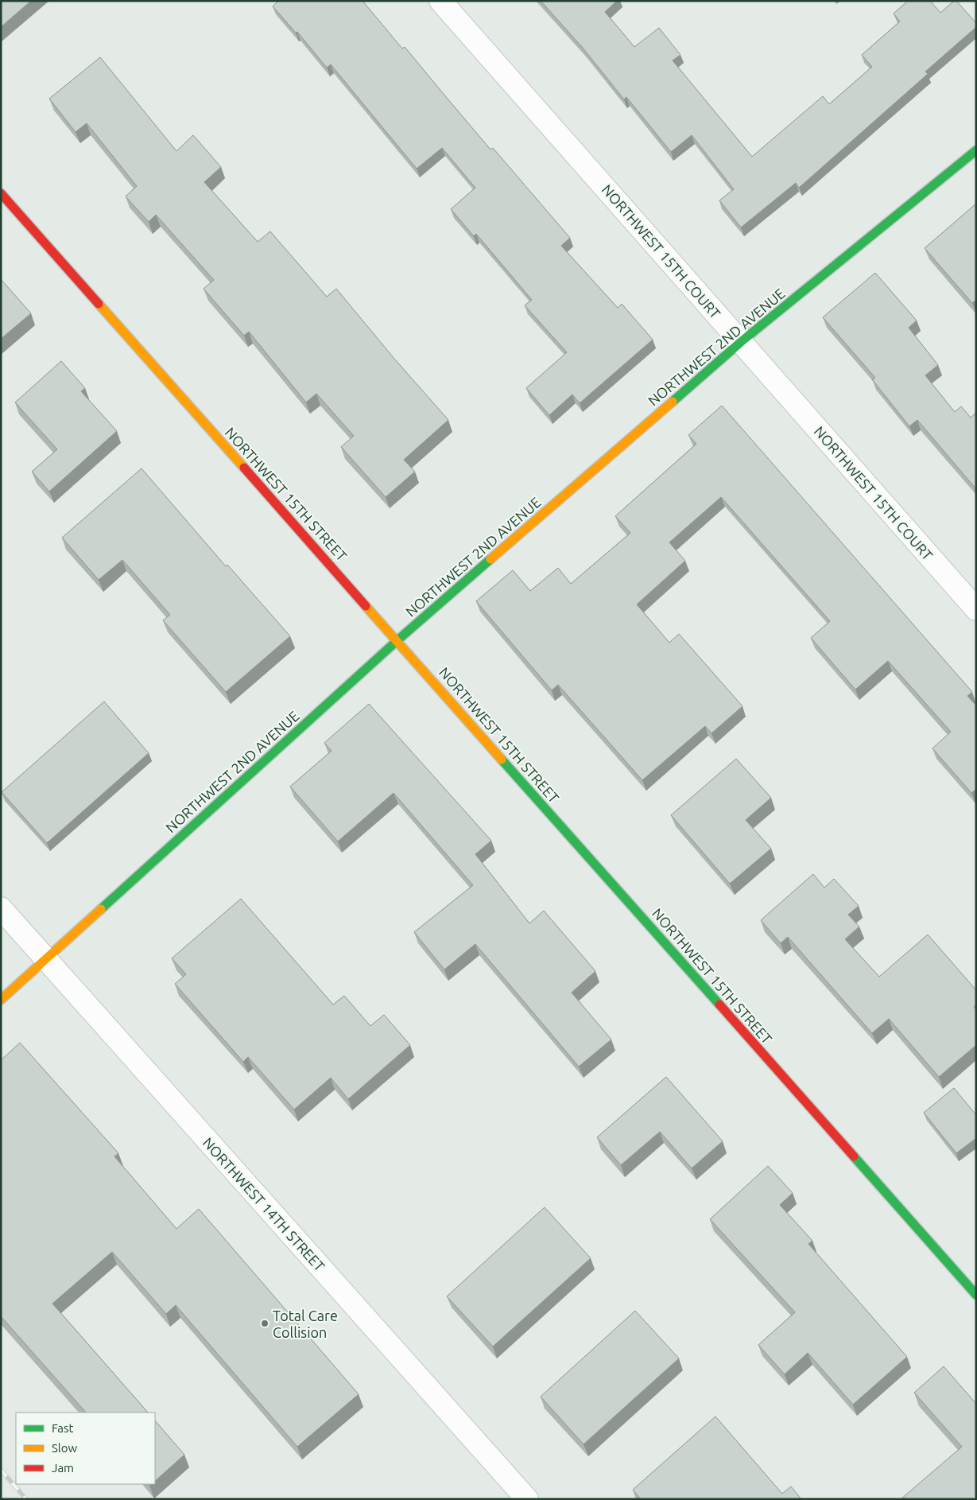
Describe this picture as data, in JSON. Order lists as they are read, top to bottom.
{
  "streets": {
    "street": [
      "NORTHWEST 15TH COURT",
      "NORTHWEST 2ND AVENUE",
      "NORTHWEST 15TH STREET",
      "NORTHWEST 14TH STREET"
    ]
  },
  "crossings": [
    ["NORTHWEST 15TH COURT", "NORTHWEST 2ND AVENUE"],
    ["NORTHWEST 2ND AVENUE", "NORTHWEST 15TH STREET"],
    ["NORTHWEST 2ND AVENUE", "NORTHWEST 14TH STREET"]
  ],
  "places": ["Total Care Collision"],
  "legend": ["Fast", "Slow", "Jam"]
}
